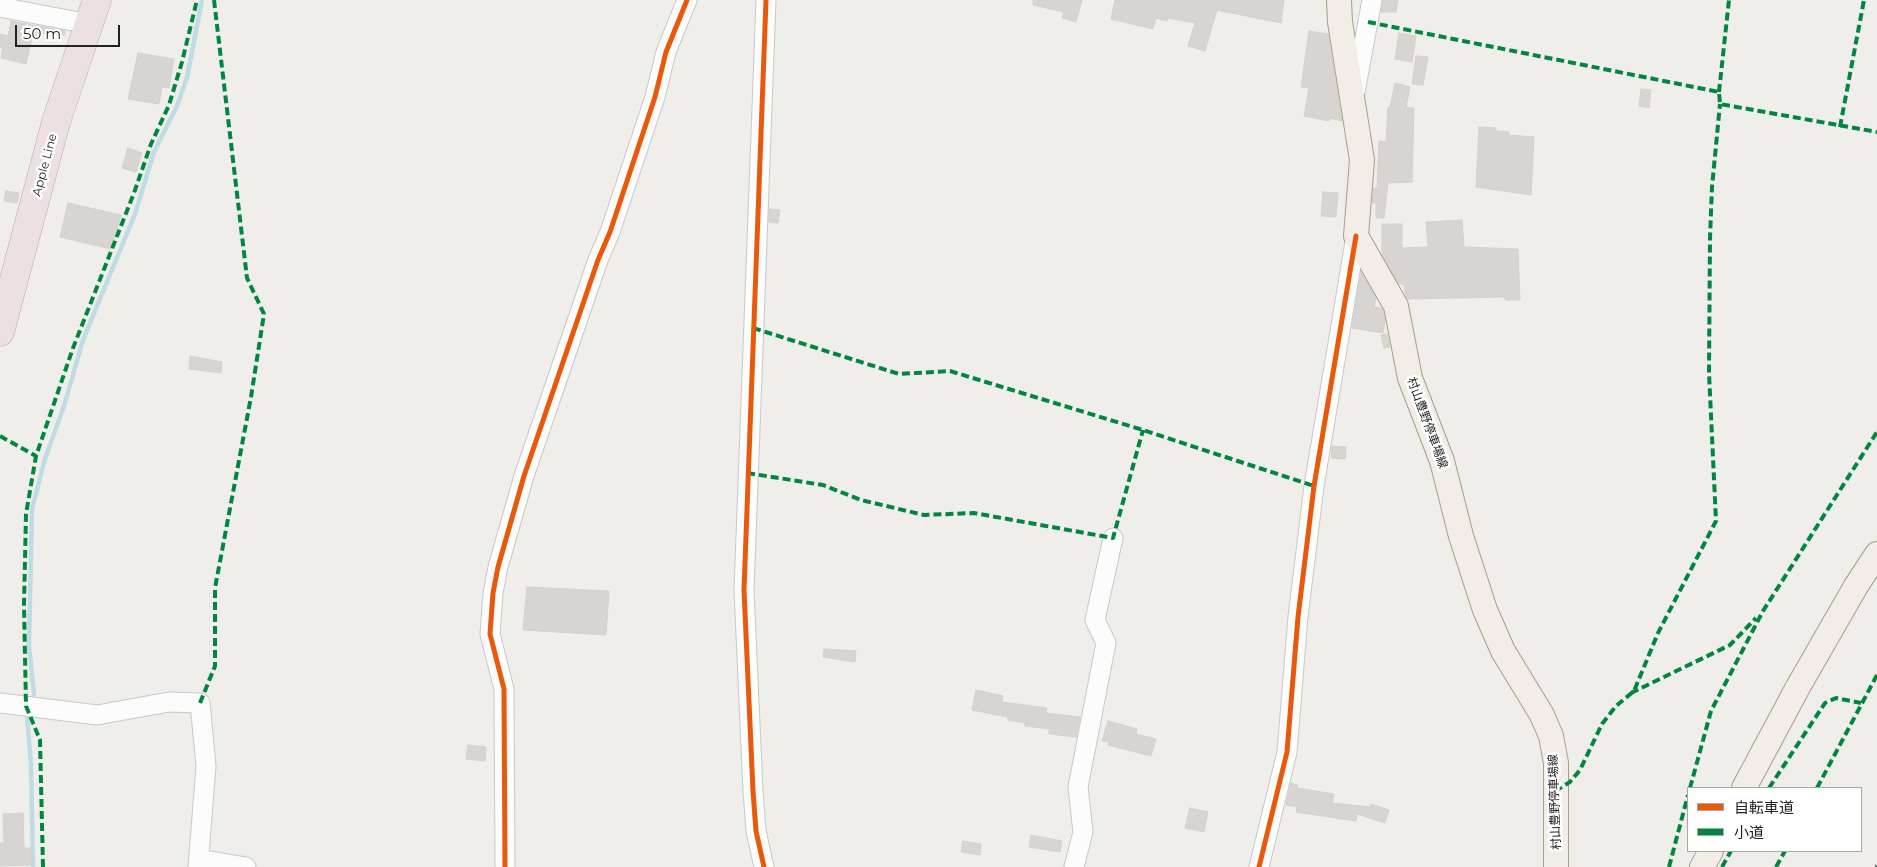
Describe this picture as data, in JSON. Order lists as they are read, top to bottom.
{
  "streets": {
    "highway": ["Apple Line"],
    "main road": ["村山豊野停車場線"]
  },
  "legend": ["自転車道", "小道"],
  "scale_bar": "50 m"
}
